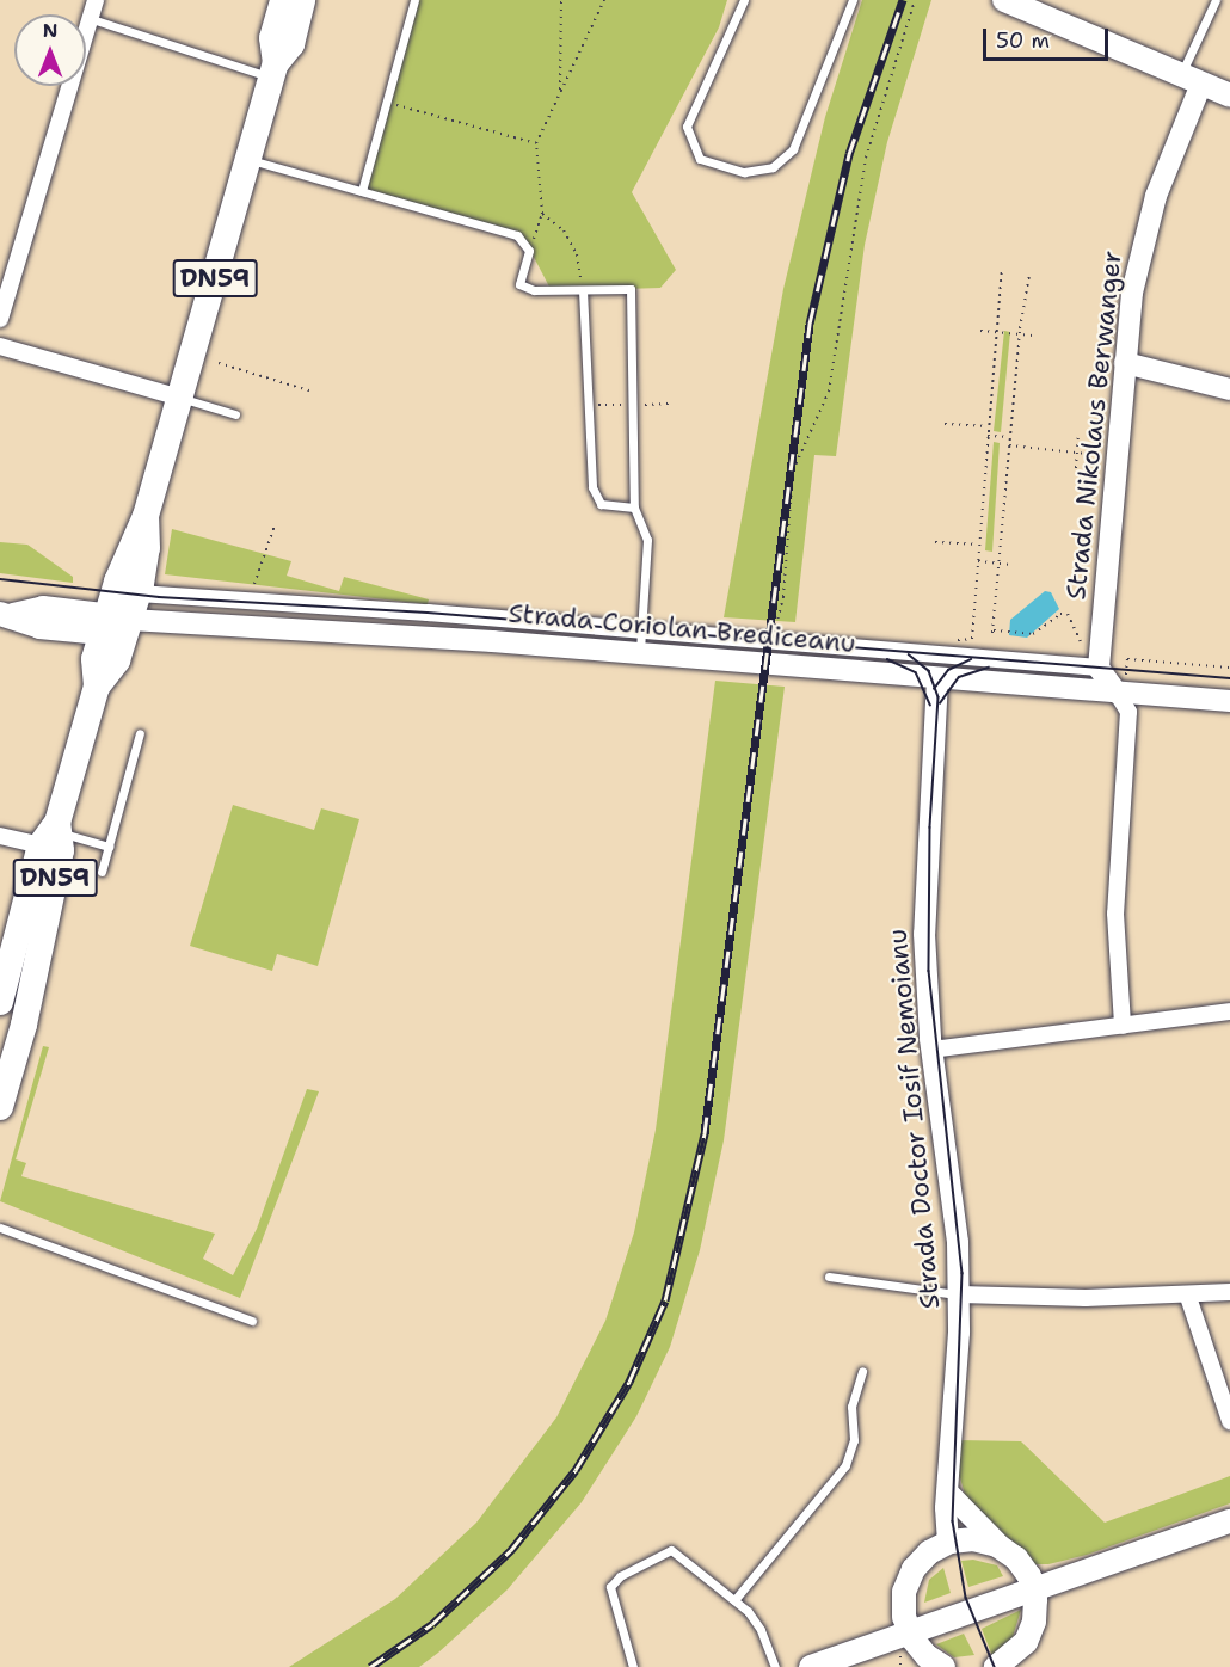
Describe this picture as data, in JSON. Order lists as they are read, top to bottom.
{
  "streets": {
    "main road": ["DN59"],
    "street": ["Strada Nikolaus Berwanger", "Strada Coriolan Brediceanu", "Strada Doctor Iosif Nemoianu"]
  },
  "crossings": [
    ["DN59", "Strada Coriolan Brediceanu"],
    ["Strada Nikolaus Berwanger", "Strada Coriolan Brediceanu"],
    ["Strada Coriolan Brediceanu", "Strada Doctor Iosif Nemoianu"]
  ],
  "scale_bar": "50 m",
  "north": "top"
}
